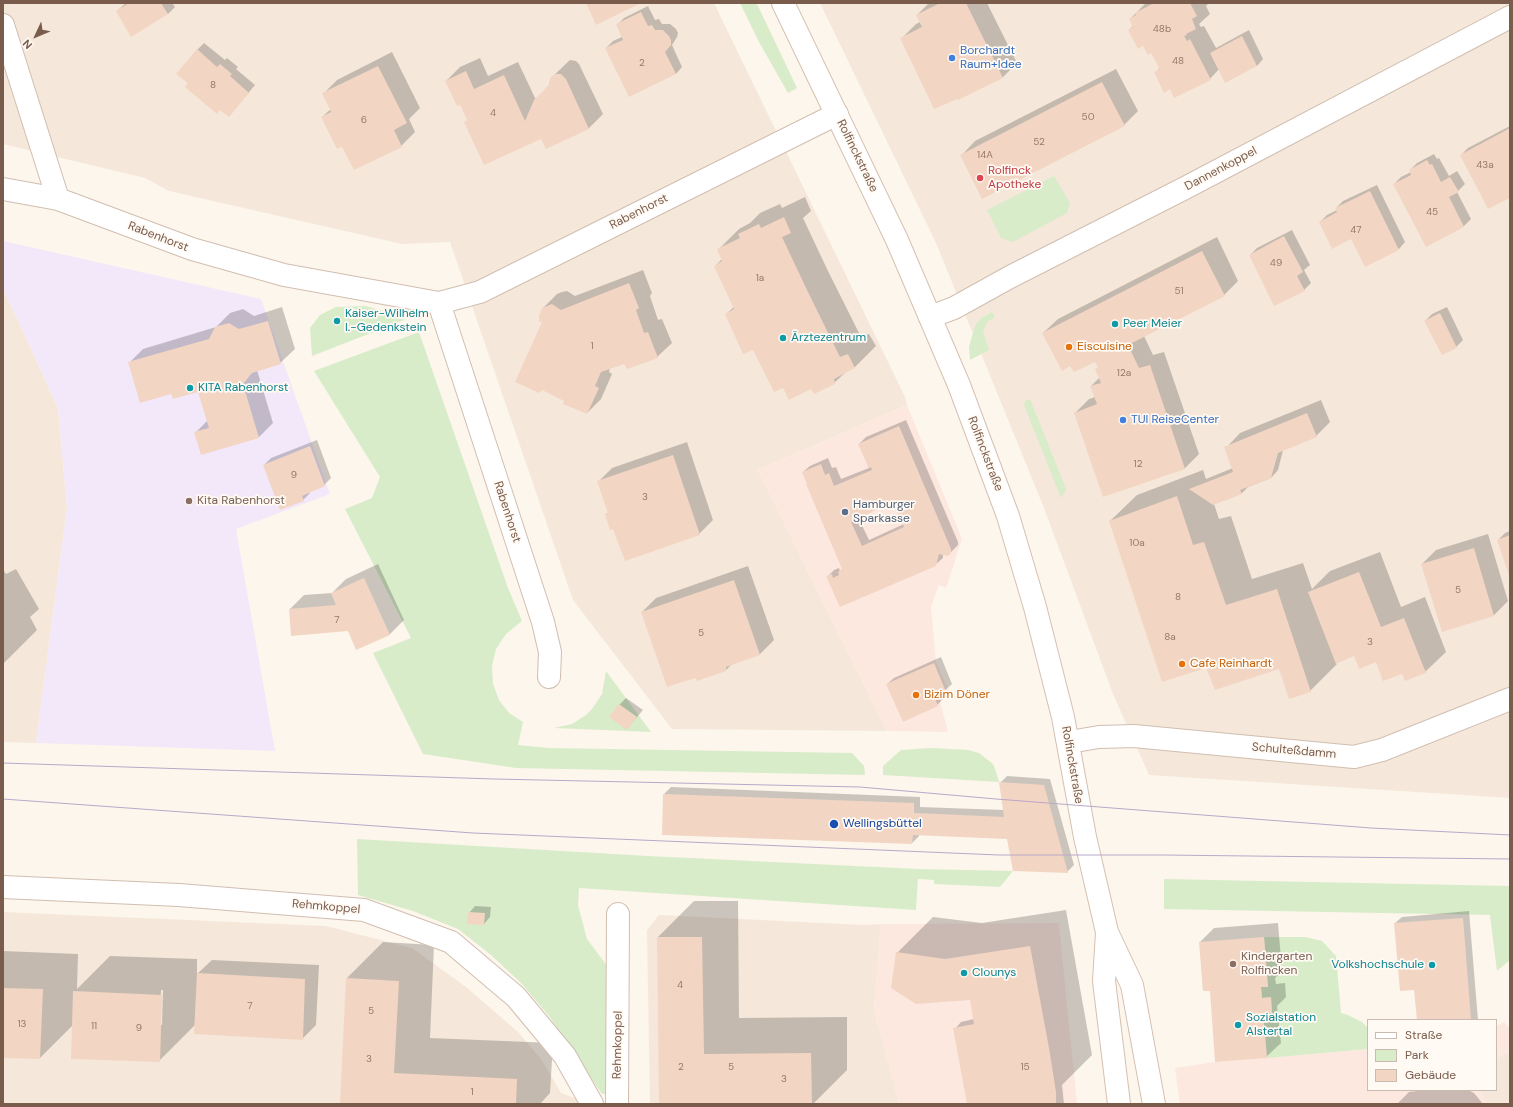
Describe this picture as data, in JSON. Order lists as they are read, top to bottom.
{
  "streets": {
    "street": [
      "Rolfinckstraße",
      "Dannenkoppel",
      "Rabenhorst",
      "Schulteßdamm",
      "Rehmkoppel"
    ]
  },
  "crossings": [
    ["Rolfinckstraße", "Dannenkoppel"],
    ["Rolfinckstraße", "Rabenhorst"],
    ["Rolfinckstraße", "Schulteßdamm"]
  ],
  "places": [
    "Borchardt Raum+Idee",
    "Rolfinck Apotheke",
    "Kaiser-Wilhelm I.-Gedenkstein",
    "Peer Meier",
    "Ärztezentrum",
    "Eiscuisine",
    "KITA Rabenhorst",
    "TUI ReiseCenter",
    "Kita Rabenhorst",
    "Hamburger Sparkasse",
    "Cafe Reinhardt",
    "Bizim Döner",
    "Wellingsbüttel",
    "Kindergarten Rolfincken",
    "Volkshochschule",
    "Clounys",
    "Sozialstation Alstertal"
  ],
  "house_numbers": [
    "48b",
    "48",
    "2",
    "8",
    "4",
    "50",
    "6",
    "52",
    "14A",
    "43a",
    "45",
    "47",
    "49",
    "1a",
    "51",
    "1",
    "12a",
    "12",
    "9",
    "3",
    "10a",
    "5",
    "8",
    "7",
    "5",
    "8a",
    "3",
    "4",
    "7",
    "5",
    "13",
    "11",
    "9",
    "3",
    "2",
    "5",
    "15",
    "3",
    "1"
  ],
  "legend": ["Straße", "Park", "Gebäude"],
  "north": "bottom left"
}
